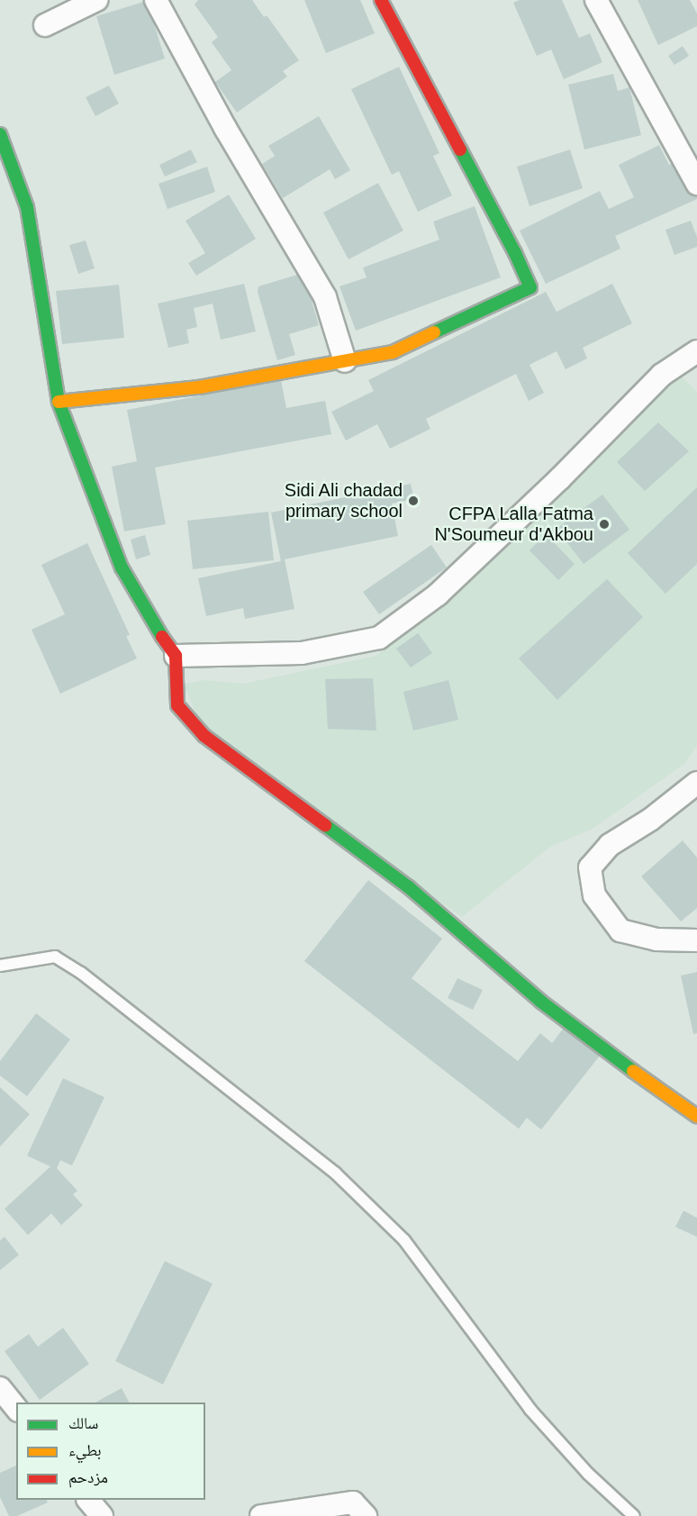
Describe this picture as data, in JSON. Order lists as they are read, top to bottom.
{
  "places": ["Sidi Ali chadad primary school", "CFPA Lalla Fatma N'Soumeur d'Akbou"],
  "legend": ["سالك", "بطيء", "مزدحم"]
}
